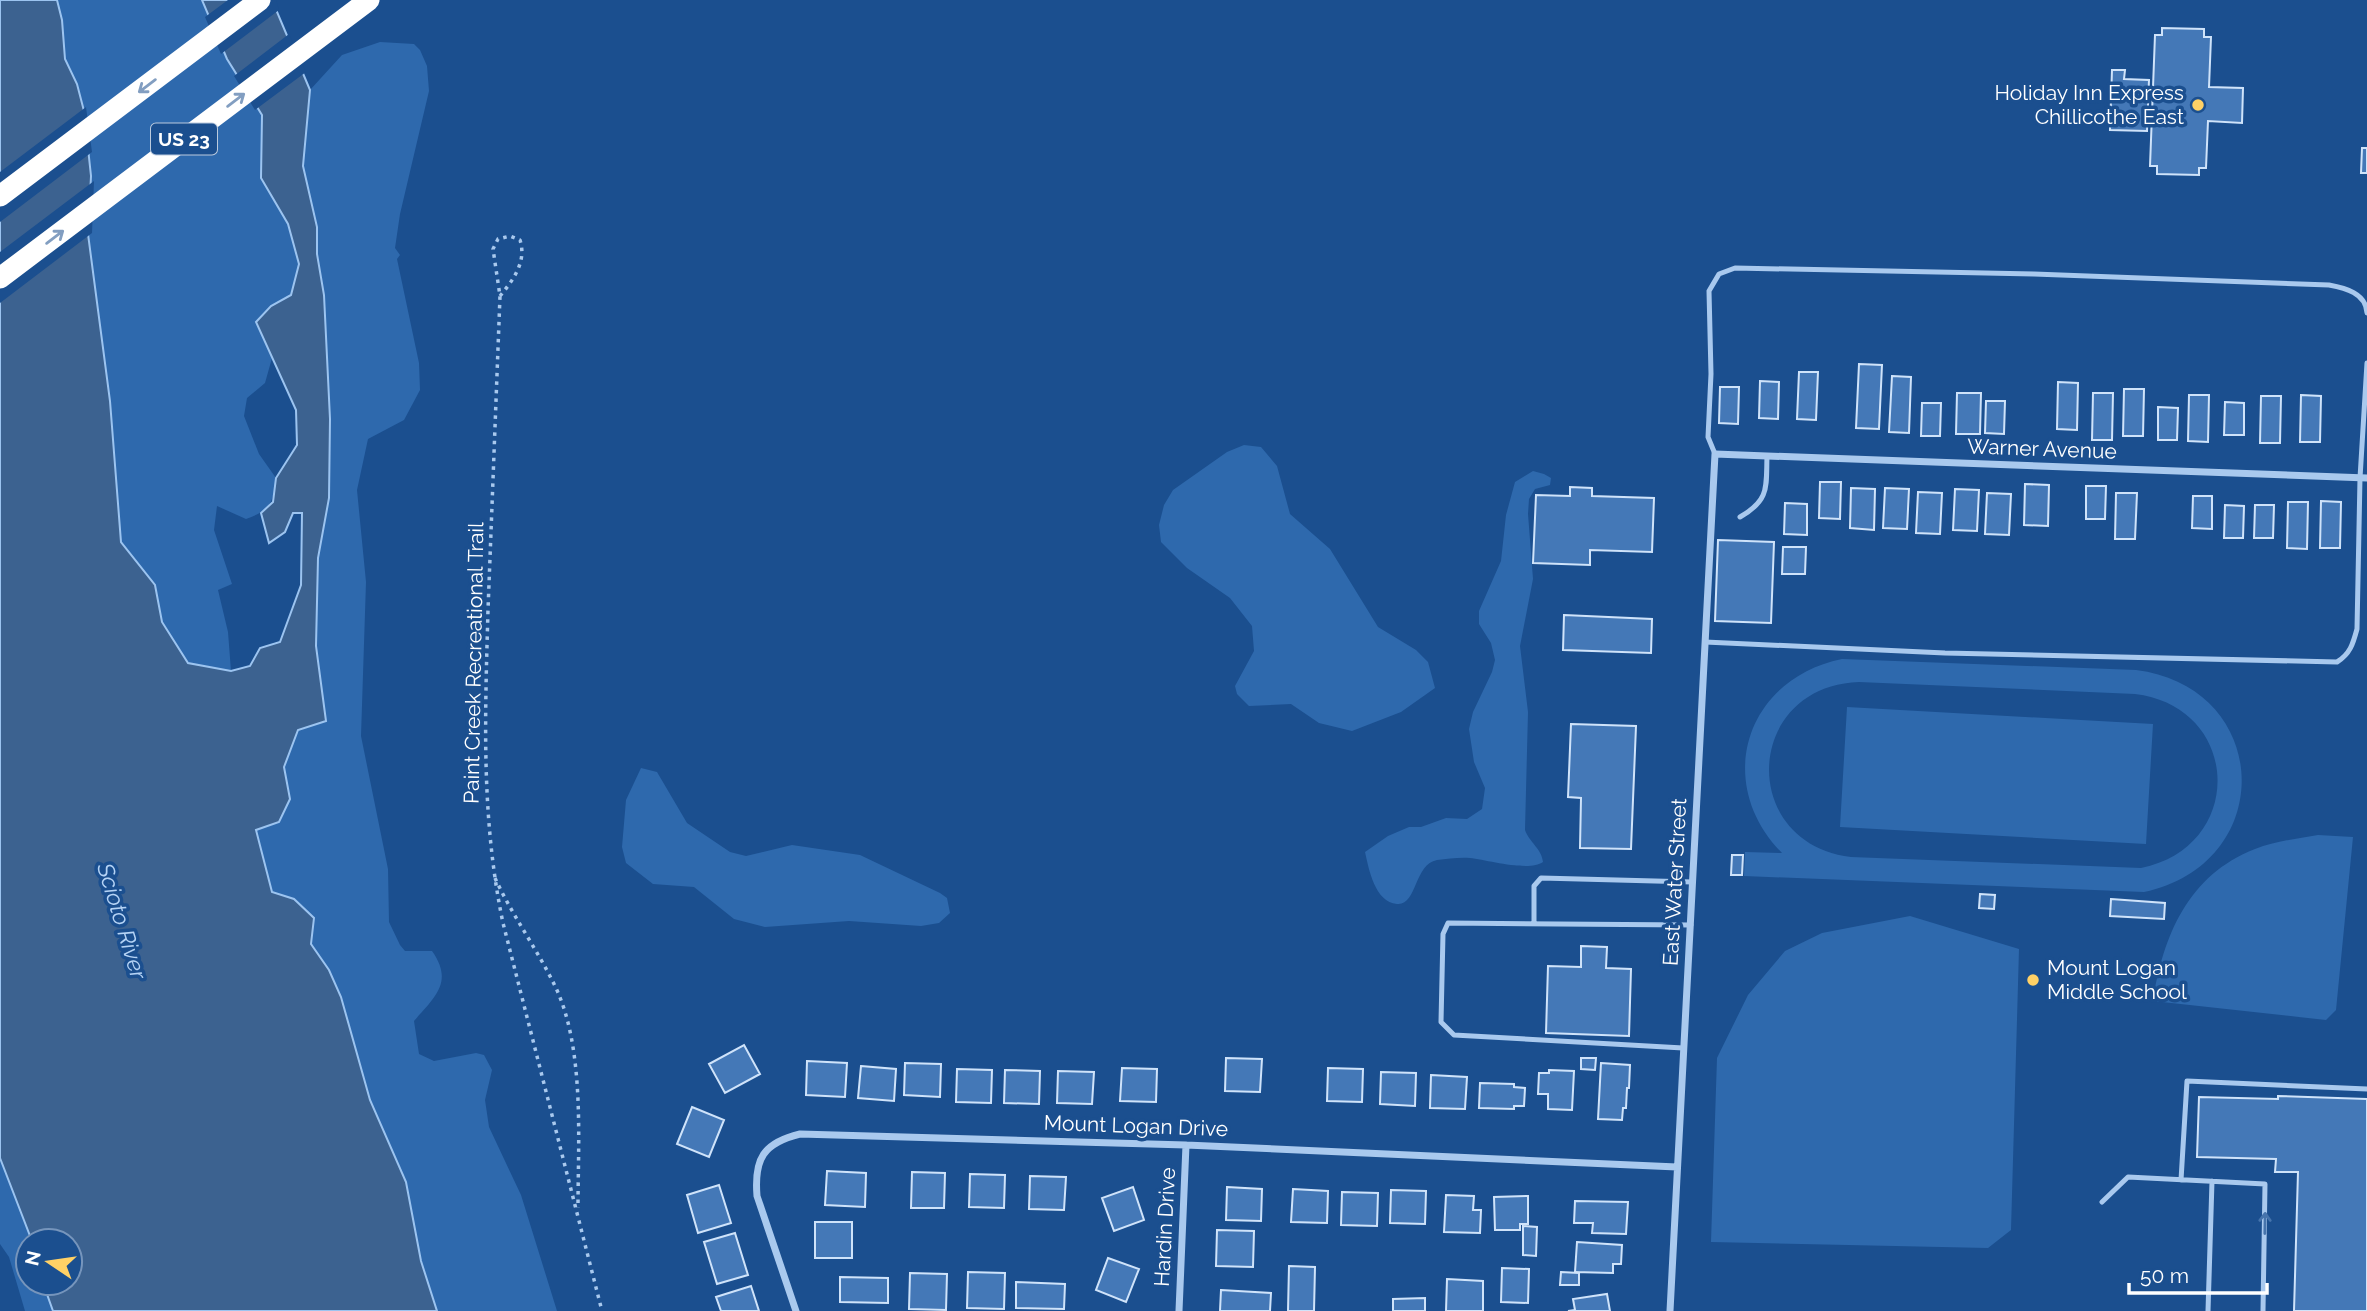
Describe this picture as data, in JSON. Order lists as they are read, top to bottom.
{
  "streets": {
    "highway": ["US 23"],
    "street": [
      "Warner Avenue",
      "East Water Street",
      "Mount Logan Drive",
      "Hardin Drive"
    ],
    "path": ["Paint Creek Recreational Trail"]
  },
  "crossings": [
    ["Warner Avenue", "East Water Street"],
    ["East Water Street", "Mount Logan Drive"],
    ["Mount Logan Drive", "Hardin Drive"]
  ],
  "water": ["Scioto River"],
  "places": ["Holiday Inn Express Chillicothe East", "Mount Logan Middle School"],
  "scale_bar": "50 m",
  "north": "left"
}
